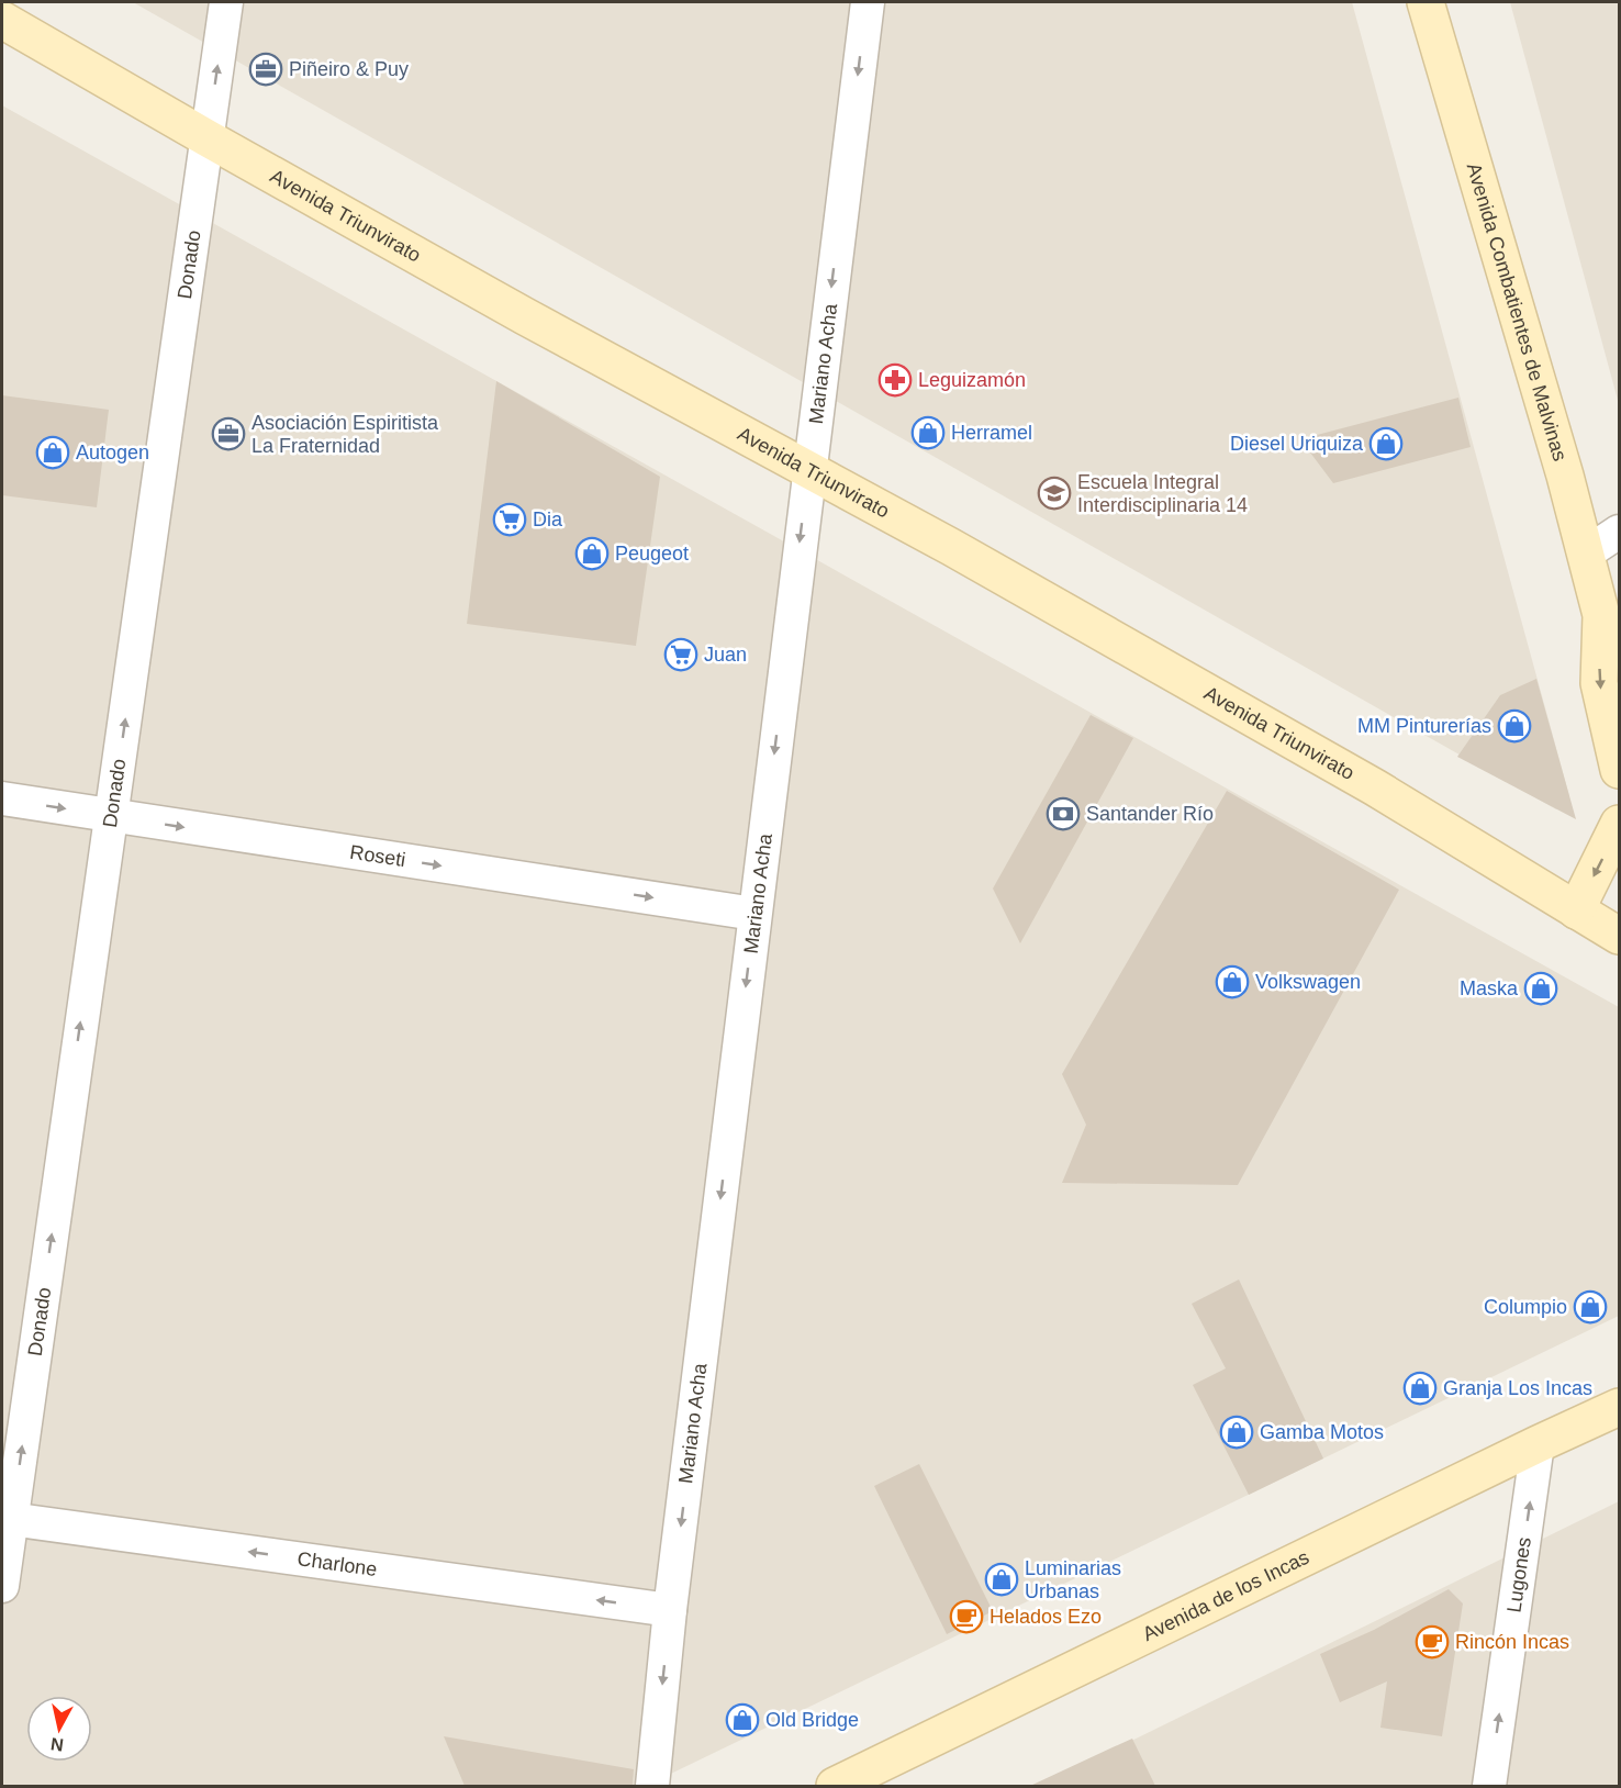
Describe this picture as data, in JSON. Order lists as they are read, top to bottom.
{
  "streets": {
    "main road": ["Avenida Triunvirato", "Avenida Combatientes de Malvinas", "Avenida de los Incas"],
    "street": [
      "Donado",
      "Mariano Acha",
      "Roseti",
      "Charlone",
      "Lugones"
    ]
  },
  "crossings": [
    ["Avenida Triunvirato", "Donado"],
    ["Avenida Triunvirato", "Mariano Acha"],
    ["Donado", "Roseti"],
    ["Donado", "Charlone"],
    ["Mariano Acha", "Roseti"],
    ["Mariano Acha", "Charlone"],
    ["Lugones", "Avenida de los Incas"]
  ],
  "one_way": [
    "Donado",
    "Mariano Acha",
    "Roseti",
    "Charlone",
    "Lugones"
  ],
  "places": {
    "office": ["Piñeiro & Puy", "Asociación Espiritista La Fraternidad"],
    "pharmacy": ["Leguizamón"],
    "shop": [
      "Herramel",
      "Diesel Uriquiza",
      "Autogen",
      "Peugeot",
      "MM Pinturerías",
      "Volkswagen",
      "Maska",
      "Columpio",
      "Granja Los Incas",
      "Gamba Motos",
      "Luminarias Urbanas",
      "Old Bridge"
    ],
    "school or university": ["Escuela Integral Interdisciplinaria 14"],
    "supermarket": ["Dia", "Juan"],
    "bank": ["Santander Río"],
    "cafe": ["Helados Ezo", "Rincón Incas"]
  },
  "north": "bottom"
}
